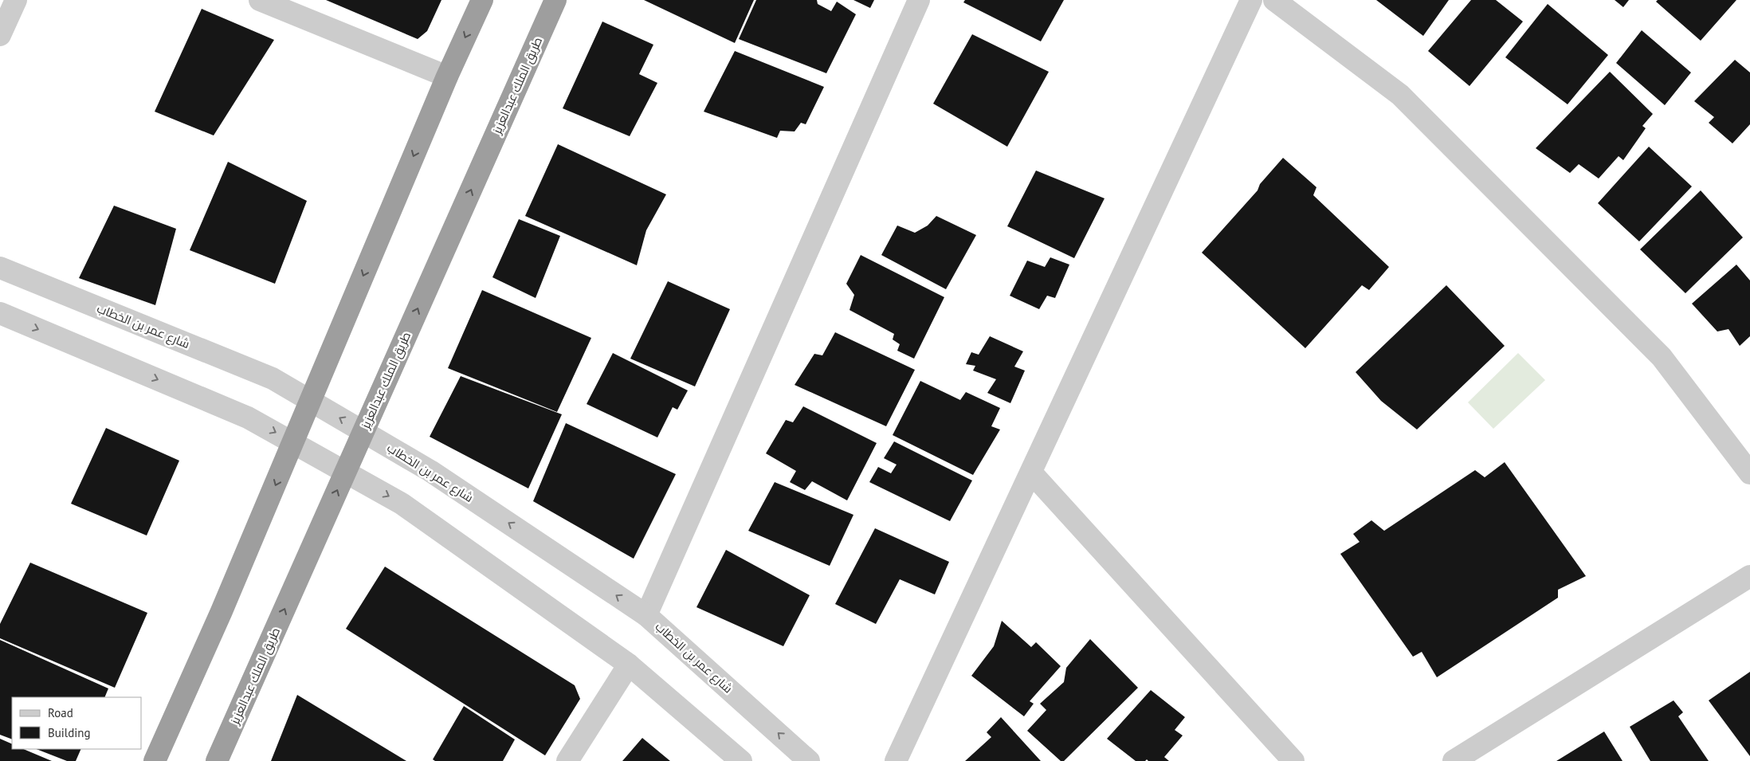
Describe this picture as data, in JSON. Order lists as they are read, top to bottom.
{
  "streets": {
    "highway": ["طريق الملك عبدالعزيز"],
    "street": ["شارع عمر بن الخطاب"]
  },
  "crossings": [
    ["طريق الملك عبدالعزيز", "شارع عمر بن الخطاب"]
  ],
  "legend": ["Road", "Building"]
}
